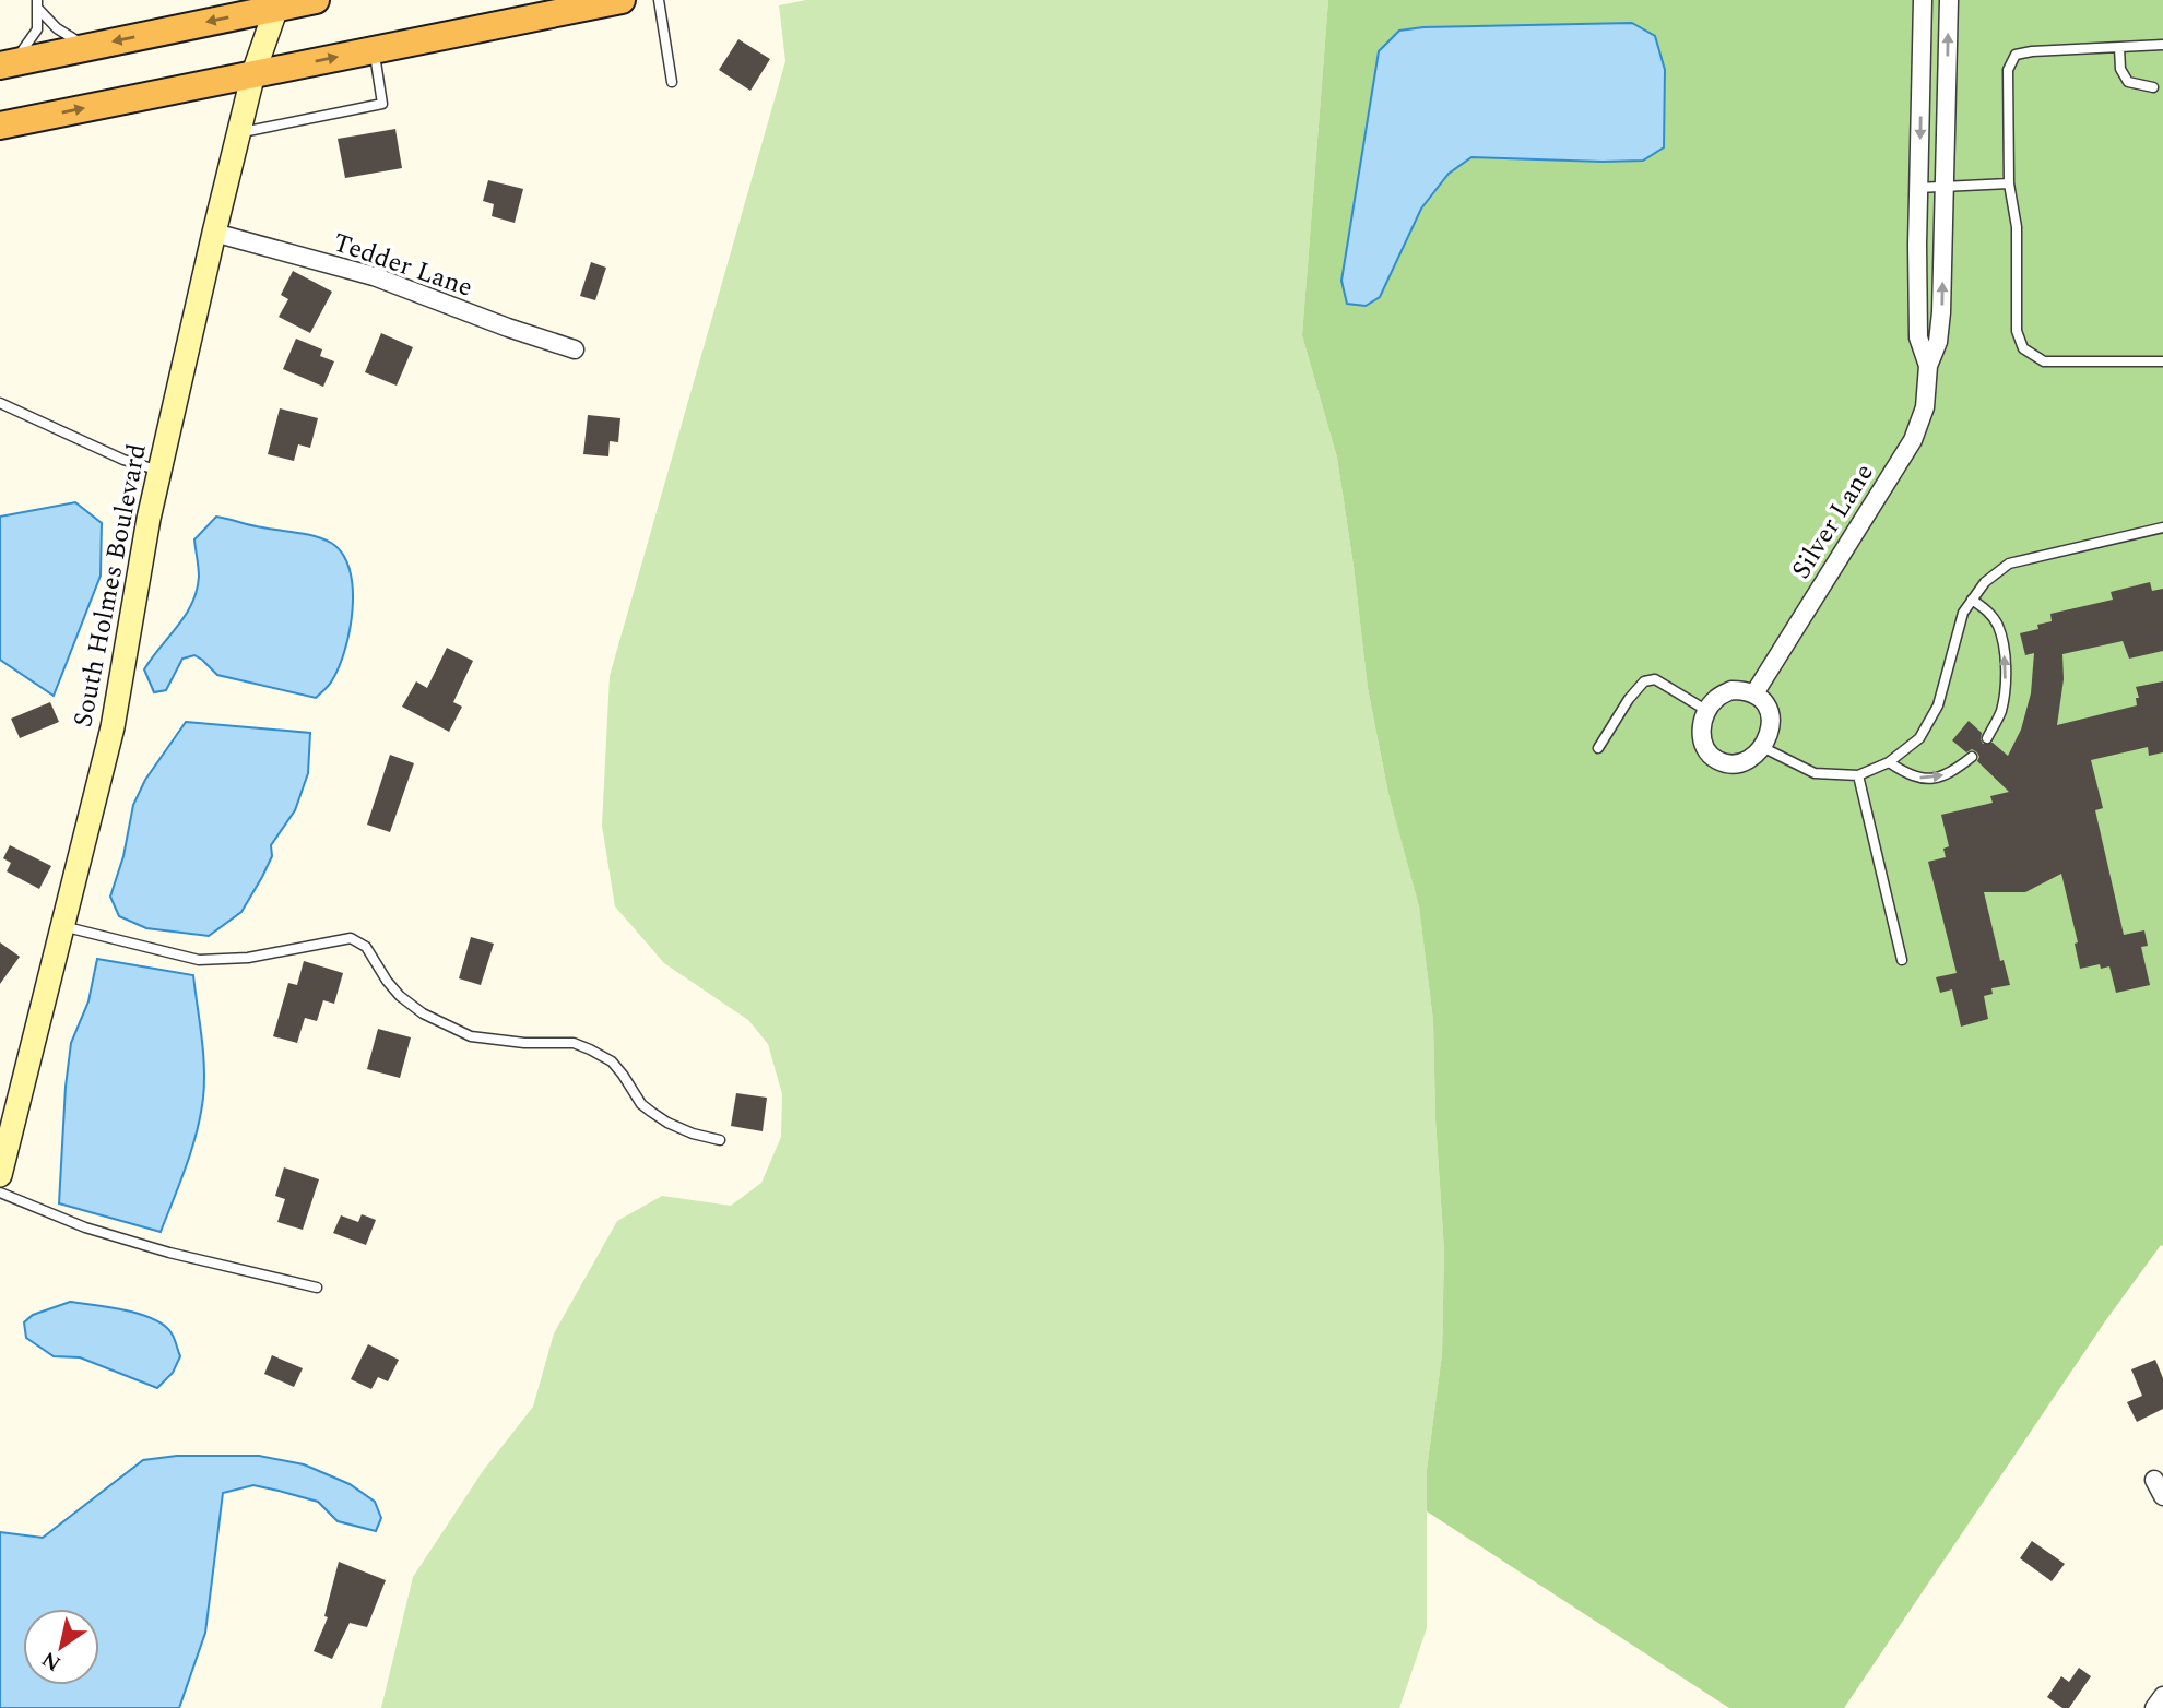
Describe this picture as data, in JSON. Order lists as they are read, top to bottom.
{
  "streets": {
    "main road": ["South Holmes Boulevard"],
    "street": ["Tedder Lane", "Silver Lane"]
  },
  "crossings": [
    ["Tedder Lane", "South Holmes Boulevard"]
  ],
  "north": "bottom left"
}
